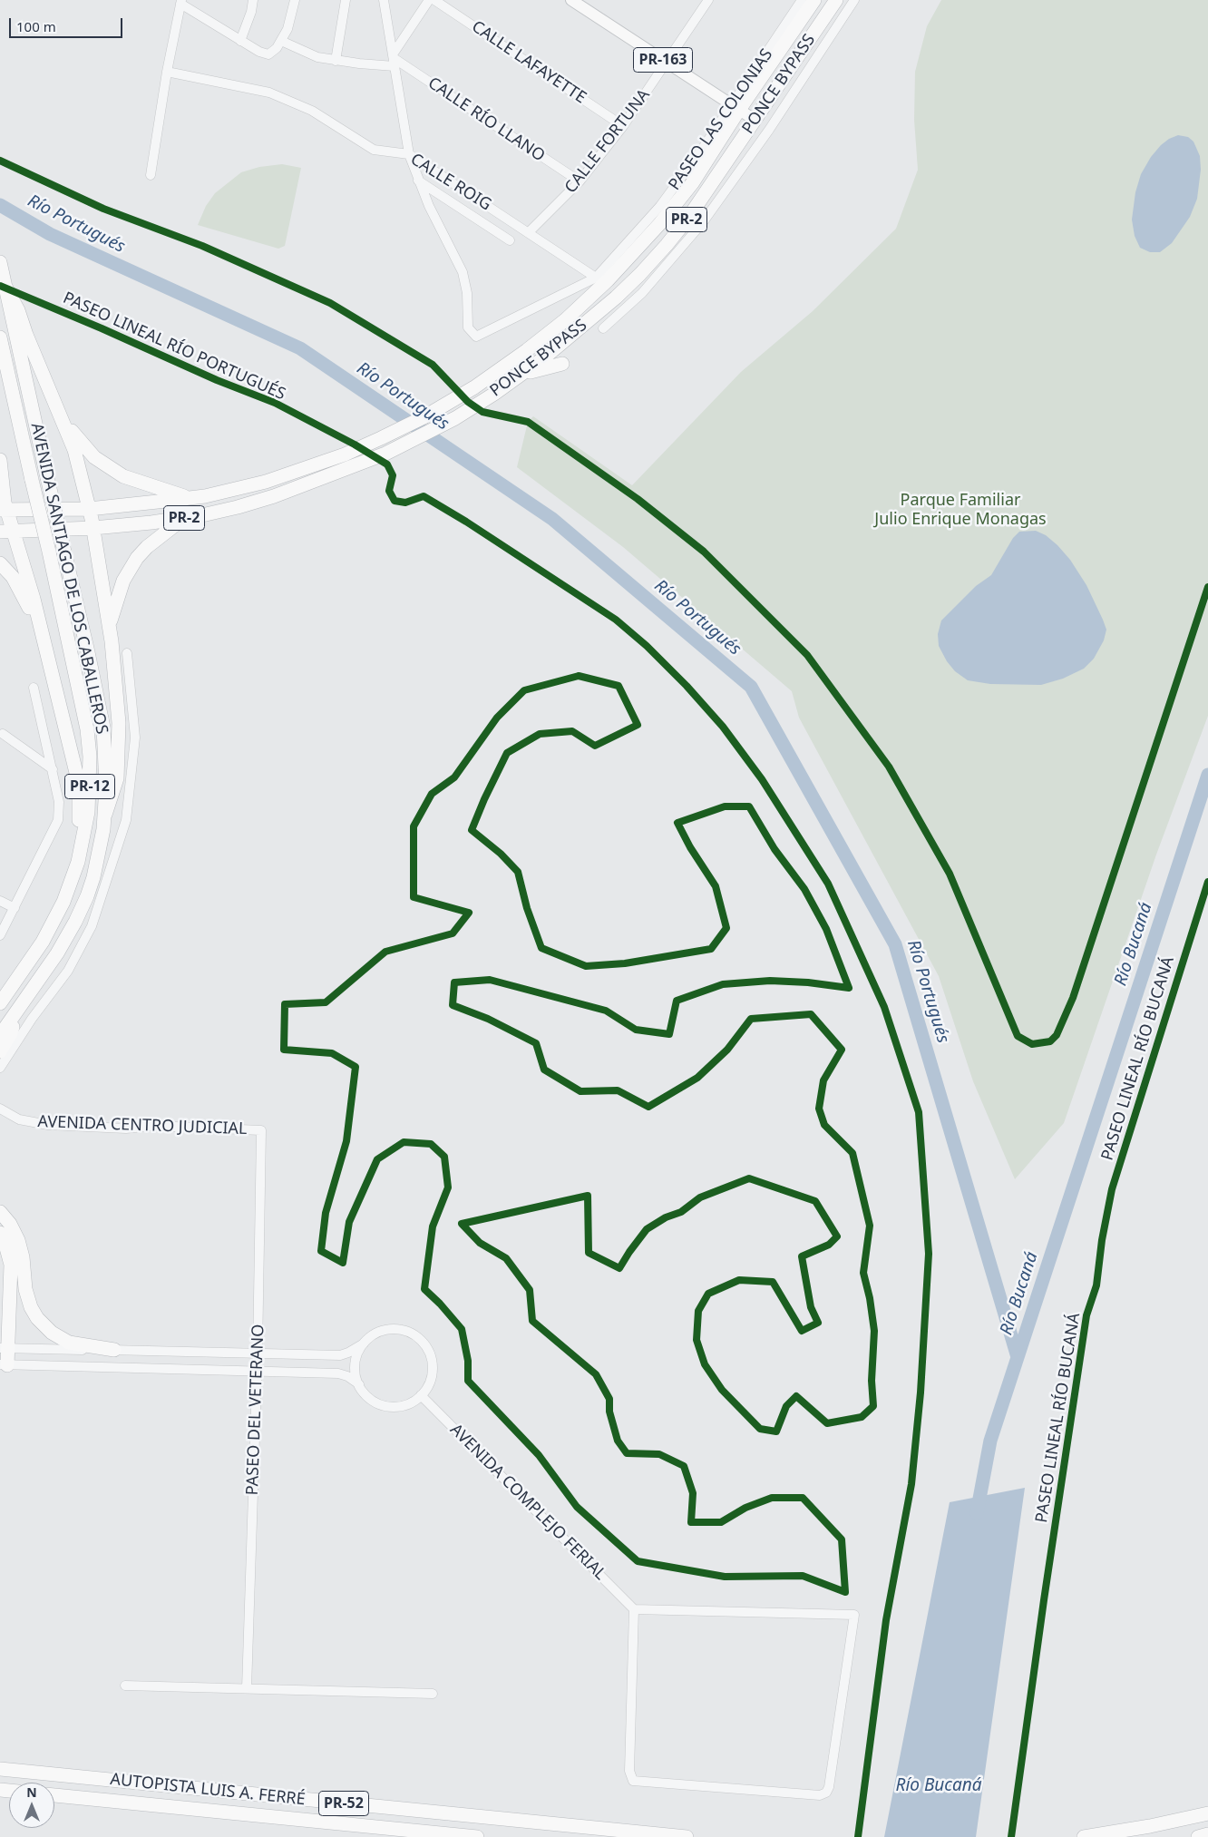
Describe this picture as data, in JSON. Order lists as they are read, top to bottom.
{
  "streets": {
    "highway": [
      "PONCE BYPASS",
      "PR-2",
      "AVENIDA SANTIAGO DE LOS CABALLEROS",
      "PR-12",
      "AUTOPISTA LUIS A. FERRÉ",
      "PR-52"
    ],
    "main road": ["PR-163"],
    "street": [
      "CALLE LAFAYETTE",
      "CALLE RÍO LLANO",
      "PASEO LAS COLONIAS",
      "CALLE FORTUNA",
      "CALLE ROIG",
      "AVENIDA CENTRO JUDICIAL",
      "PASEO DEL VETERANO",
      "AVENIDA COMPLEJO FERIAL"
    ],
    "cycle path": ["PASEO LINEAL RÍO PORTUGUÉS", "PASEO LINEAL RÍO BUCANÁ"]
  },
  "crossings": [
    ["PR-163", "PONCE BYPASS"],
    ["PR-163", "PASEO LAS COLONIAS"],
    ["PR-163", "CALLE FORTUNA"],
    ["CALLE LAFAYETTE", "CALLE FORTUNA"],
    ["PONCE BYPASS", "PASEO LAS COLONIAS"],
    ["CALLE RÍO LLANO", "CALLE FORTUNA"],
    ["PASEO LAS COLONIAS", "CALLE ROIG"],
    ["CALLE FORTUNA", "CALLE ROIG"],
    ["AVENIDA CENTRO JUDICIAL", "PASEO DEL VETERANO"]
  ],
  "water": ["Río Portugués", "Río Bucaná"],
  "parks": ["Parque Familiar Julio Enrique Monagas"],
  "scale_bar": "100 m",
  "north": "top"
}
